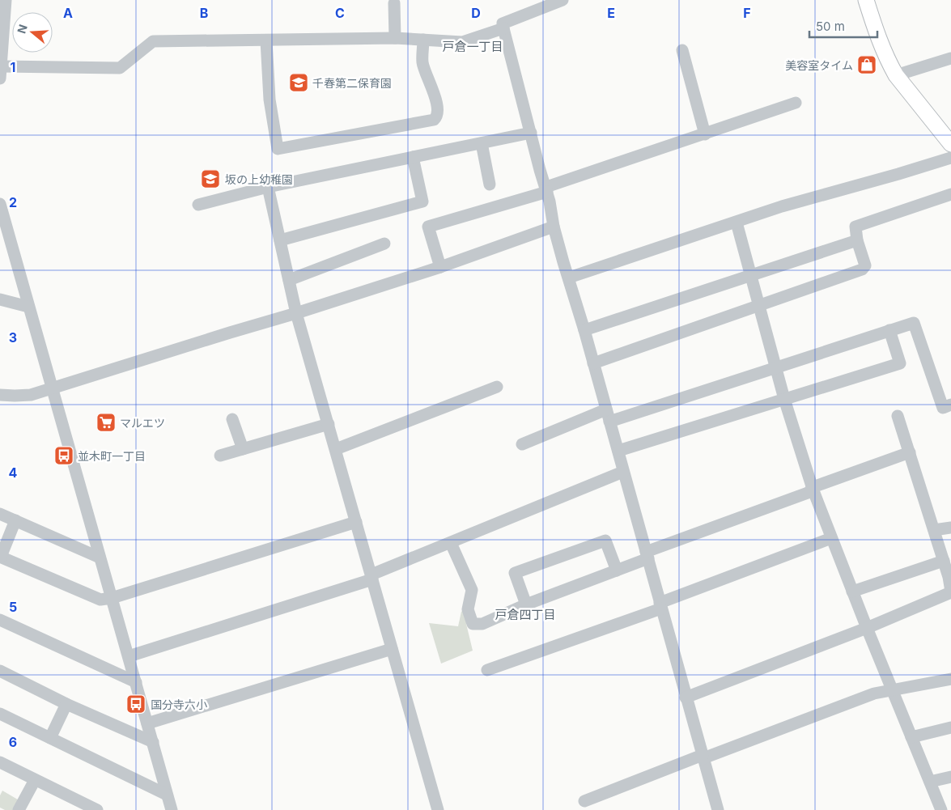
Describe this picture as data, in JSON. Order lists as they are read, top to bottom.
{
  "districts": ["戸倉一丁目", "戸倉四丁目"],
  "places": {
    "shop": ["美容室タイム"],
    "school or university": ["千春第二保育園", "坂の上幼稚園"],
    "supermarket": ["マルエツ"],
    "bus stop": ["並木町一丁目", "国分寺六小"]
  },
  "scale_bar": "50 m",
  "north": "left",
  "grid": {
    "columns": [
      "A",
      "B",
      "C",
      "D",
      "E",
      "F"
    ],
    "rows": [
      "1",
      "2",
      "3",
      "4",
      "5",
      "6"
    ]
  }
}
